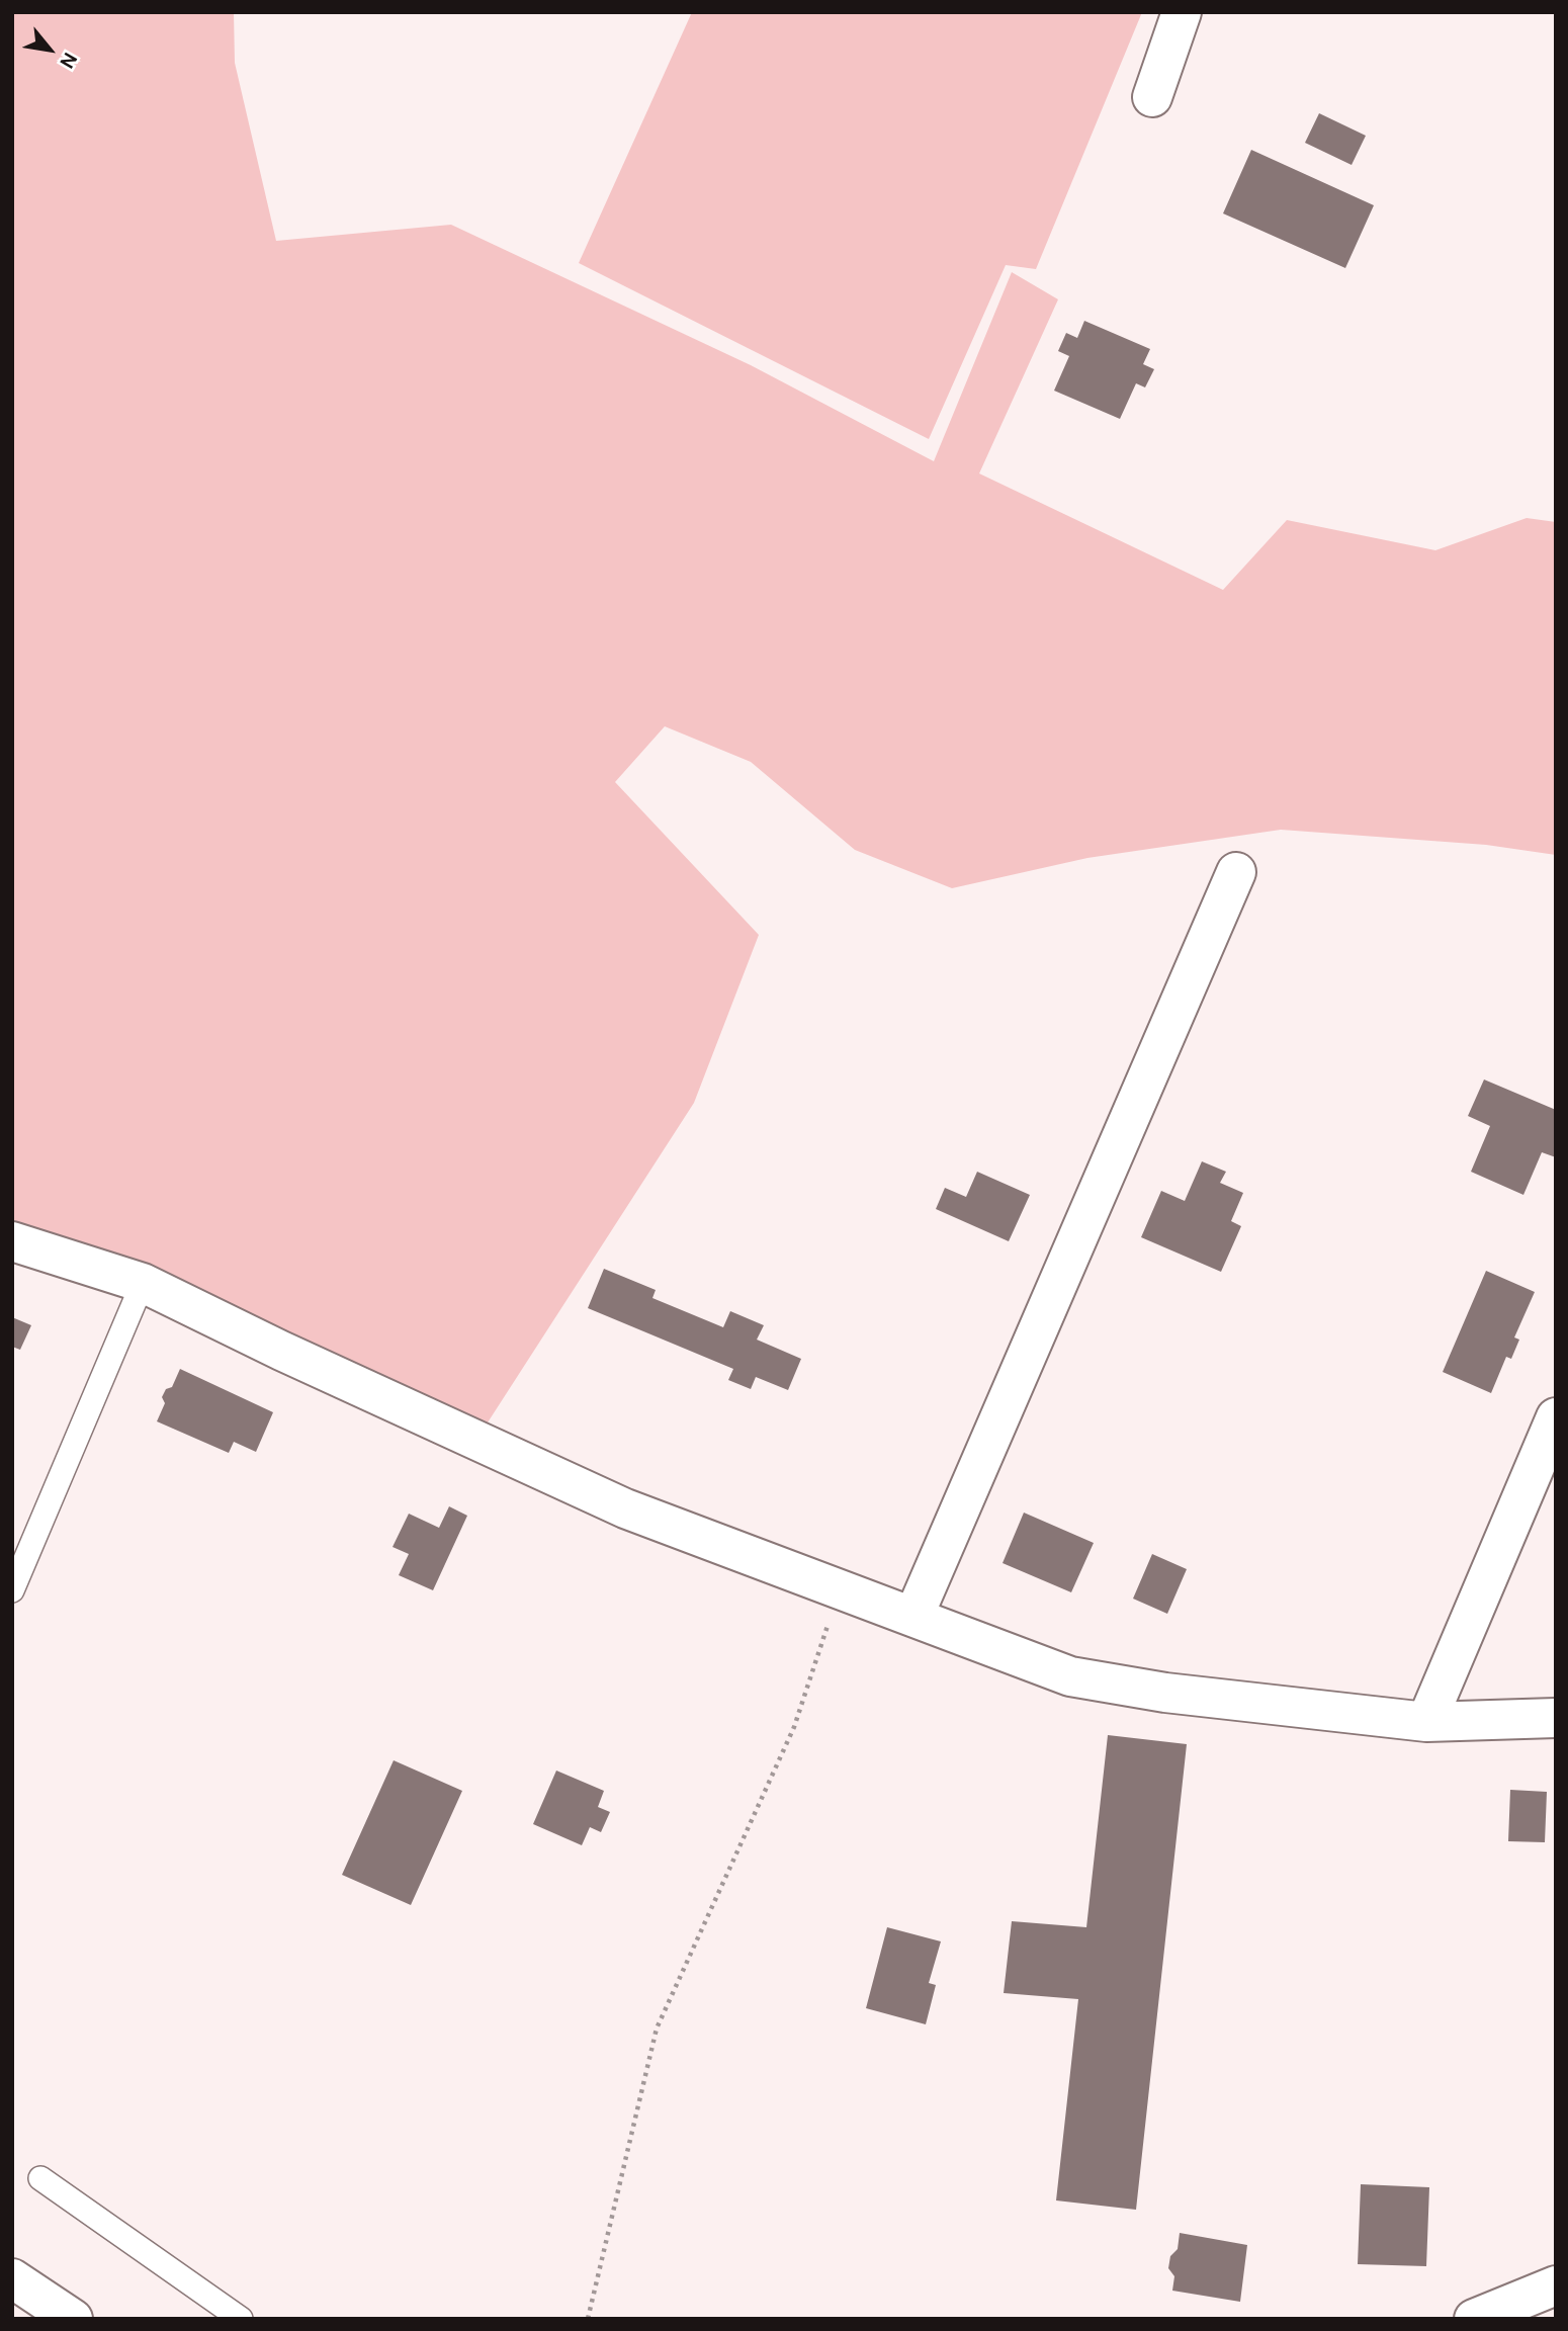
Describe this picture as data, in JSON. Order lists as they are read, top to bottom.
{
  "north": "bottom right"
}
